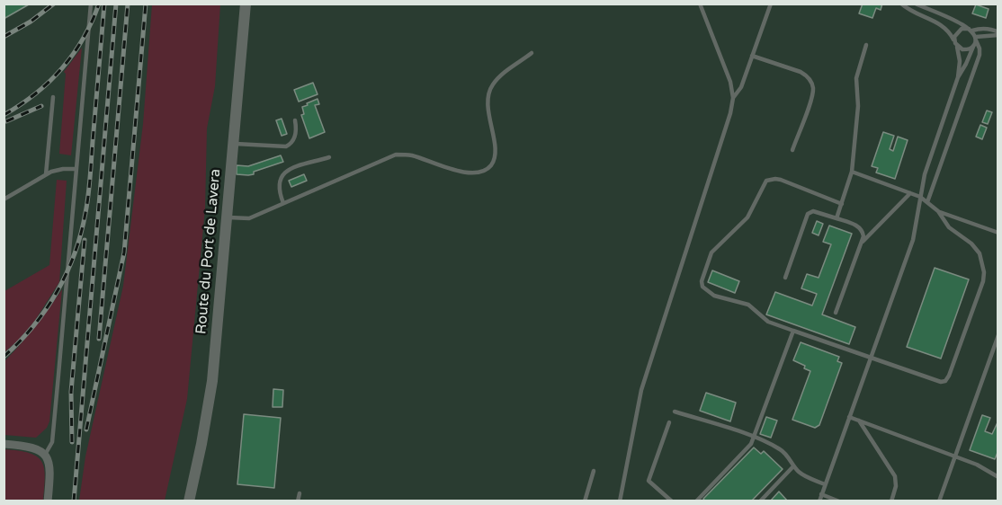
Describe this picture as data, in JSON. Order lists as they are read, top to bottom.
{
  "streets": {
    "street": ["Route du Port de Lavera"]
  }
}
